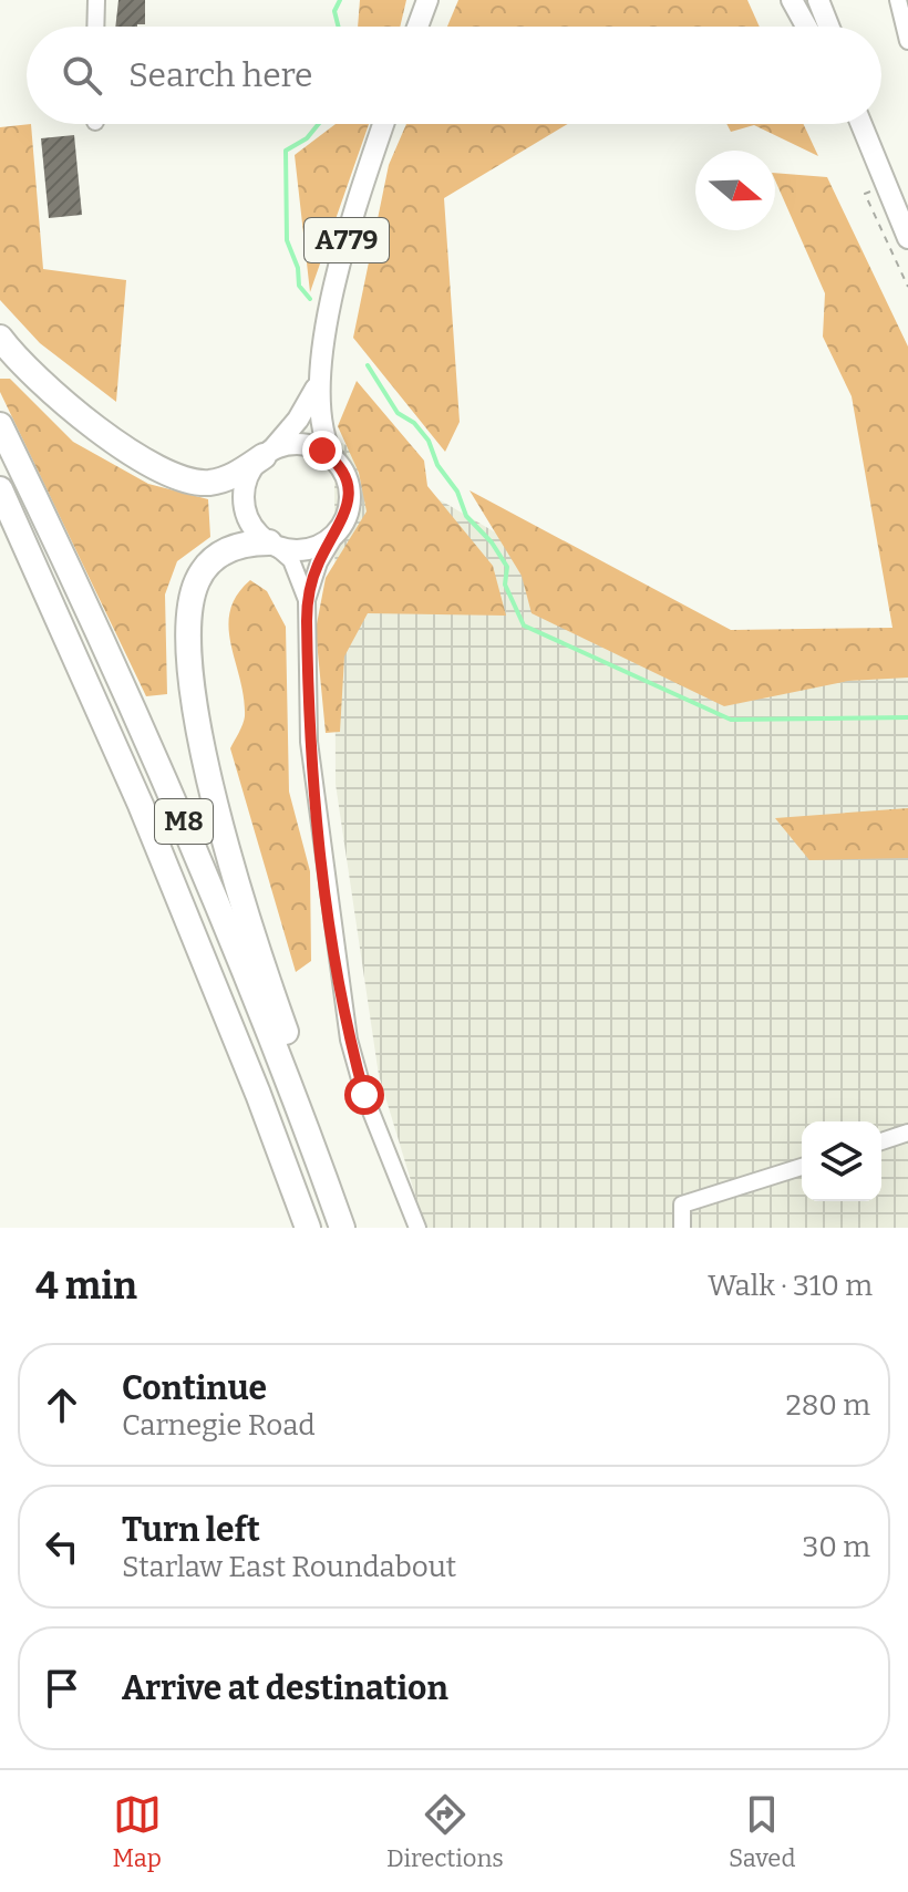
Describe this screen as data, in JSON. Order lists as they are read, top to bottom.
{
  "streets": {
    "highway": ["M8"],
    "main road": ["A779"]
  },
  "crossings": [
    ["A779", "M8"]
  ],
  "north": "right",
  "page": {
    "search": "Search here",
    "heading": ["4 min", "Walk · 310 m"],
    "list": [
      ["Continue", "Carnegie Road", "280 m"],
      ["Turn left", "Starlaw East Roundabout", "30 m"],
      "Arrive at destination"
    ],
    "nav": ["Map", "Directions", "Saved"]
  }
}
